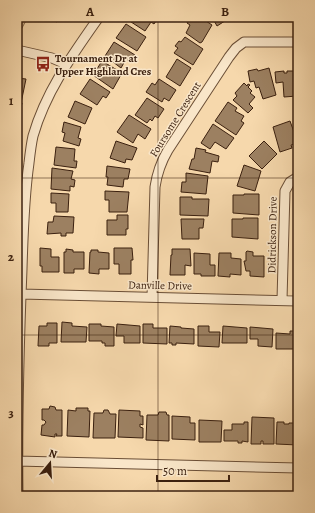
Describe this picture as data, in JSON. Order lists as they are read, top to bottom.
{
  "streets": {
    "street": ["Foursome Crescent", "Didrickson Drive", "Danville Drive"]
  },
  "crossings": [
    ["Foursome Crescent", "Danville Drive"],
    ["Didrickson Drive", "Danville Drive"]
  ],
  "places": {
    "bus stop": ["Tournament Dr at Upper Highland Cres"]
  },
  "scale_bar": "50 m",
  "north": "top",
  "grid": {
    "columns": ["A", "B"],
    "rows": ["1", "2", "3"]
  }
}
